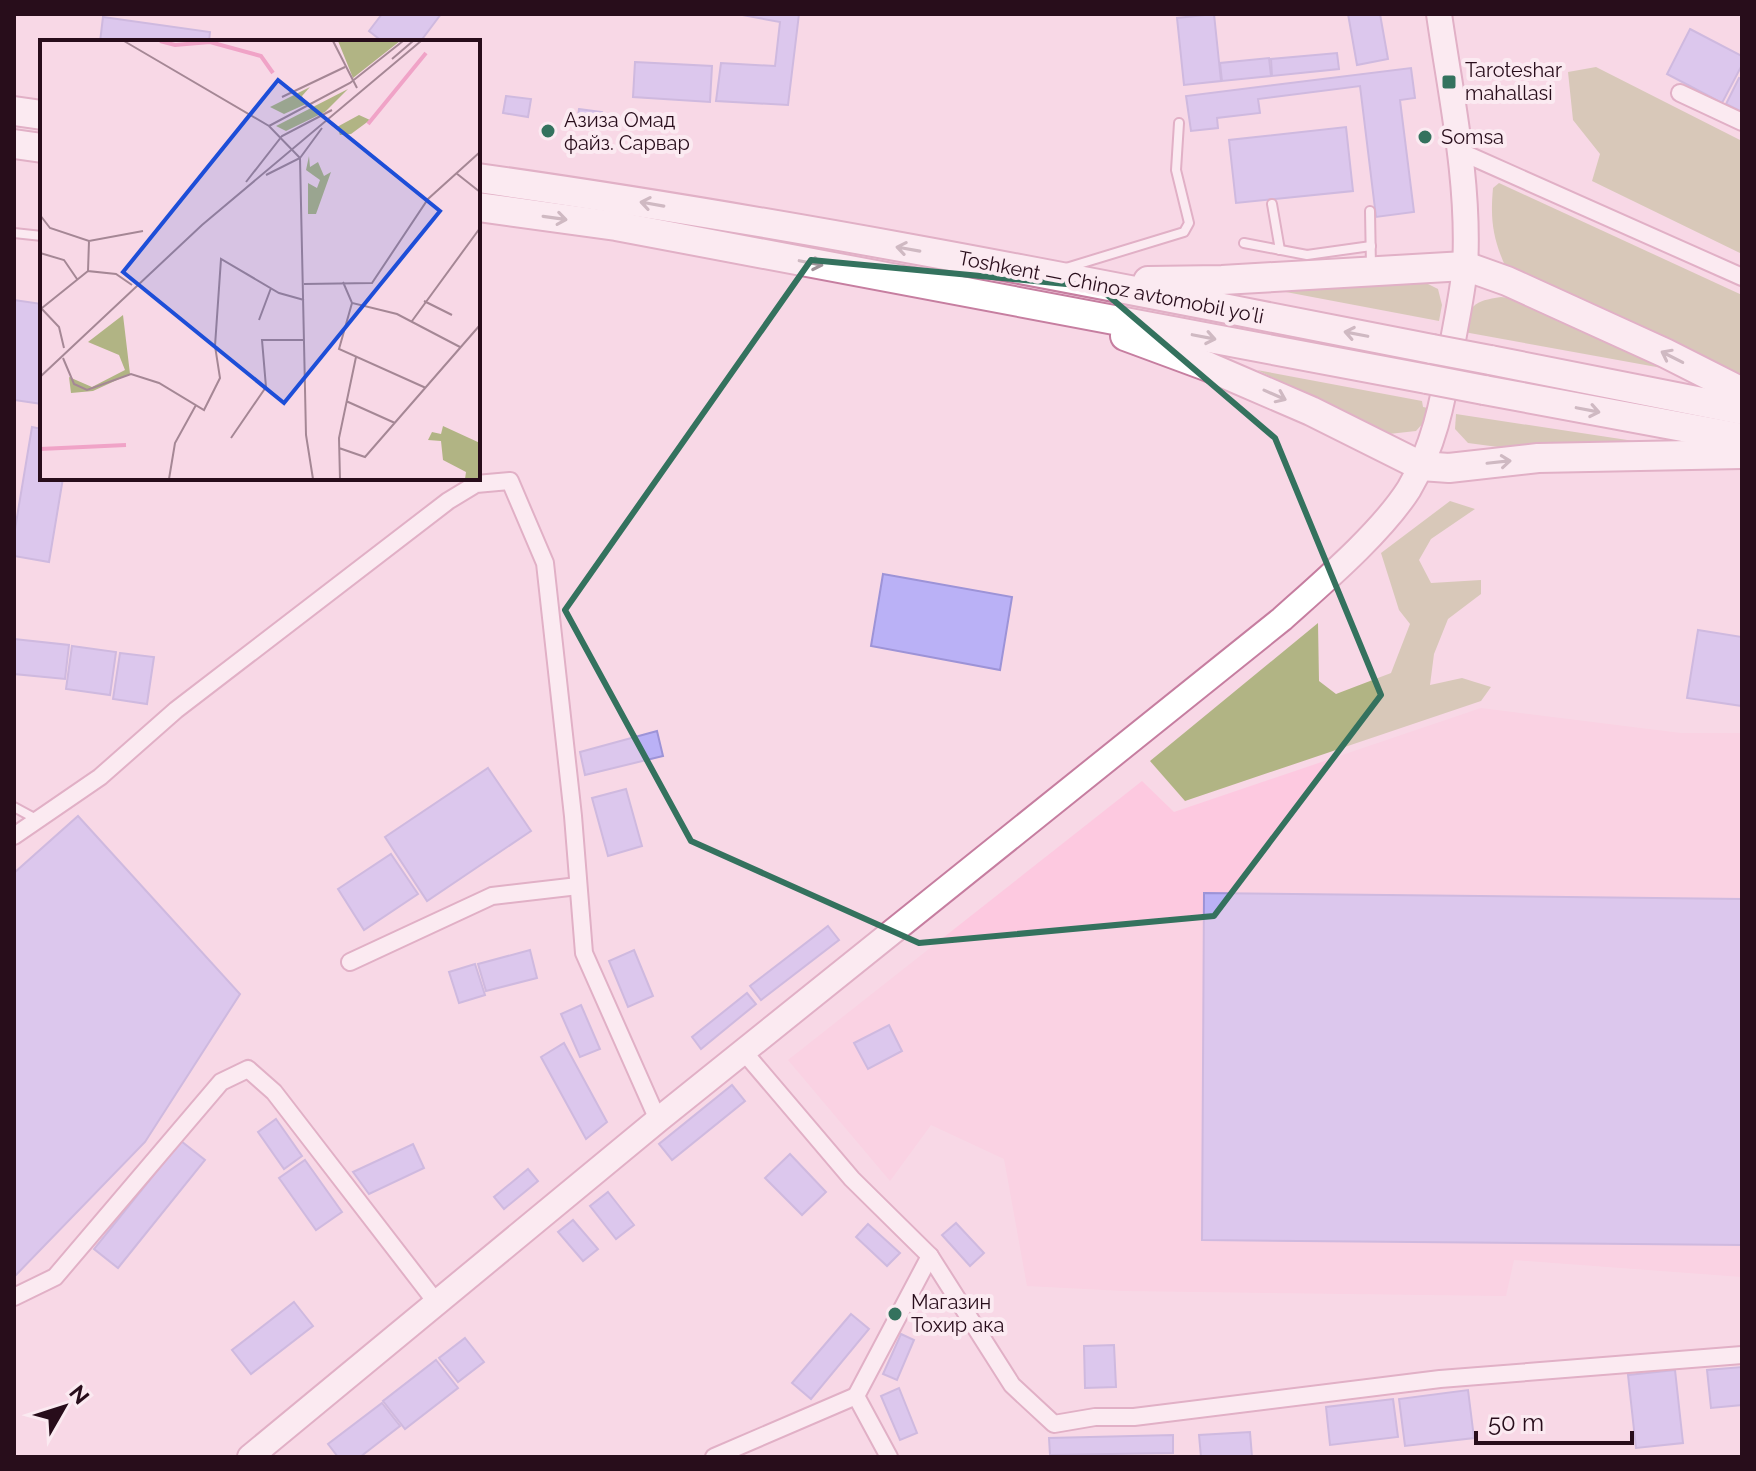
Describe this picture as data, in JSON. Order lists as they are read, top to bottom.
{
  "streets": {
    "highway": ["Toshkent — Chinoz avtomobil yoʻli"]
  },
  "places": {
    "transit": ["Taroteshar mahallasi"],
    "other": ["Азиза Омад файз. Сарвар", "Somsa", "Магазин Тохир ака"]
  },
  "scale_bar": "50 m",
  "north": "top right"
}
